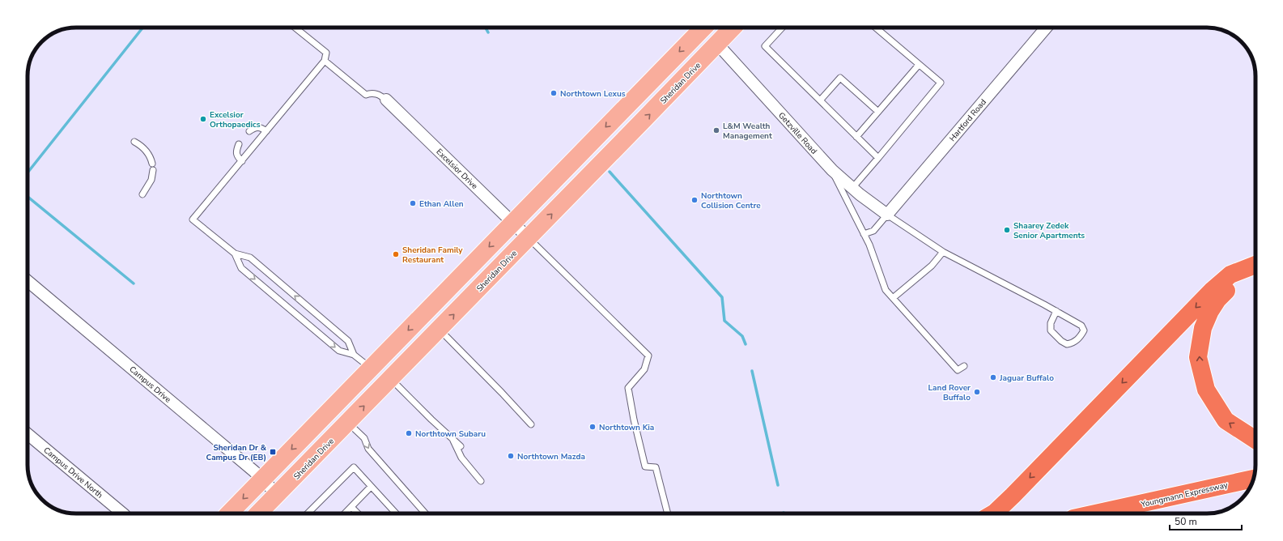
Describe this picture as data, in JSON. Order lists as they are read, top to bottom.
{
  "streets": {
    "highway": ["Youngmann Expressway"],
    "main road": ["Sheridan Drive"],
    "street": [
      "Hartford Road",
      "Getzville Road",
      "Excelsior Drive",
      "Campus Drive",
      "Campus Drive North"
    ]
  },
  "crossings": [
    ["Sheridan Drive", "Getzville Road"],
    ["Sheridan Drive", "Excelsior Drive"],
    ["Sheridan Drive", "Campus Drive"],
    ["Hartford Road", "Getzville Road"]
  ],
  "places": {
    "other": [
      "Northtown Lexus",
      "Excelsior Orthopaedics",
      "L&M Wealth Management",
      "Northtown Collision Centre",
      "Ethan Allen",
      "Shaarey Zedek Senior Apartments",
      "Sheridan Family Restaurant",
      "Jaguar Buffalo",
      "Land Rover Buffalo",
      "Northtown Kia",
      "Northtown Subaru",
      "Northtown Mazda"
    ],
    "transit": ["Sheridan Dr & Campus Dr (EB)"]
  },
  "scale_bar": "50 m"
}
